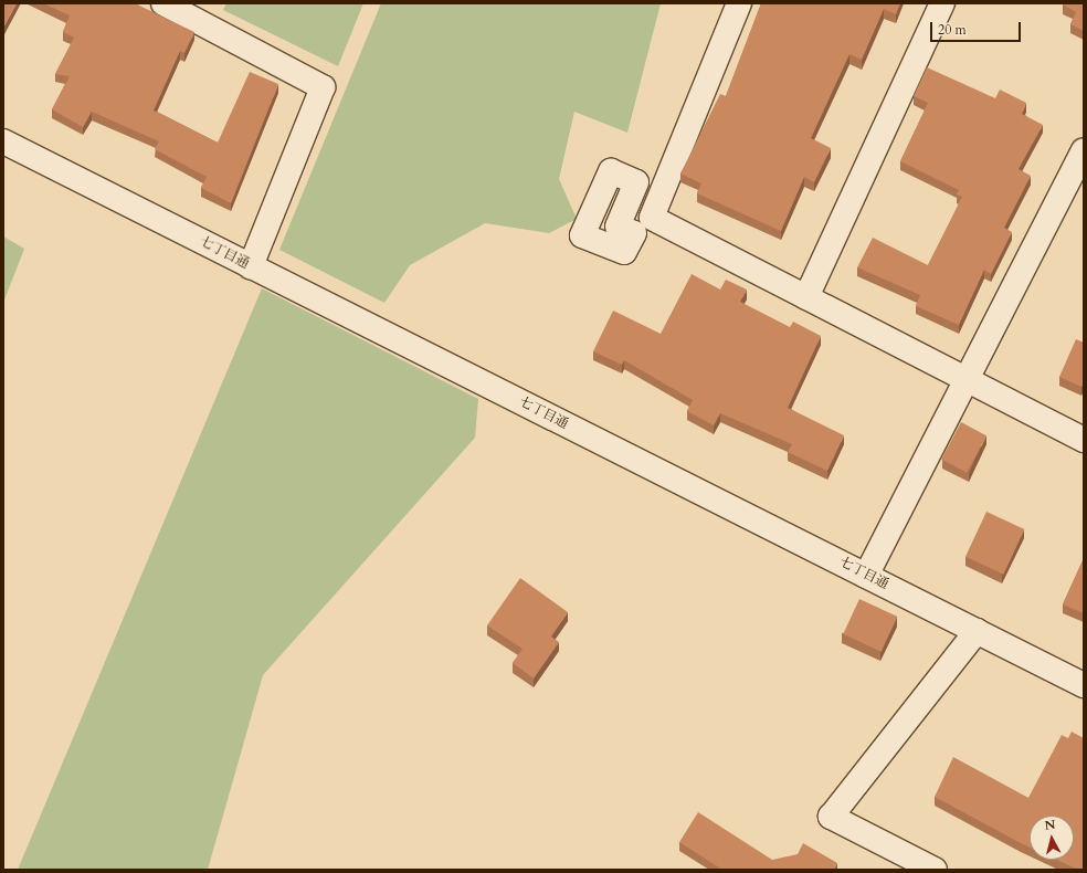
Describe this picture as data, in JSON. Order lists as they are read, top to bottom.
{
  "streets": {
    "street": ["七丁目通"]
  },
  "scale_bar": "20 m",
  "north": "top"
}
